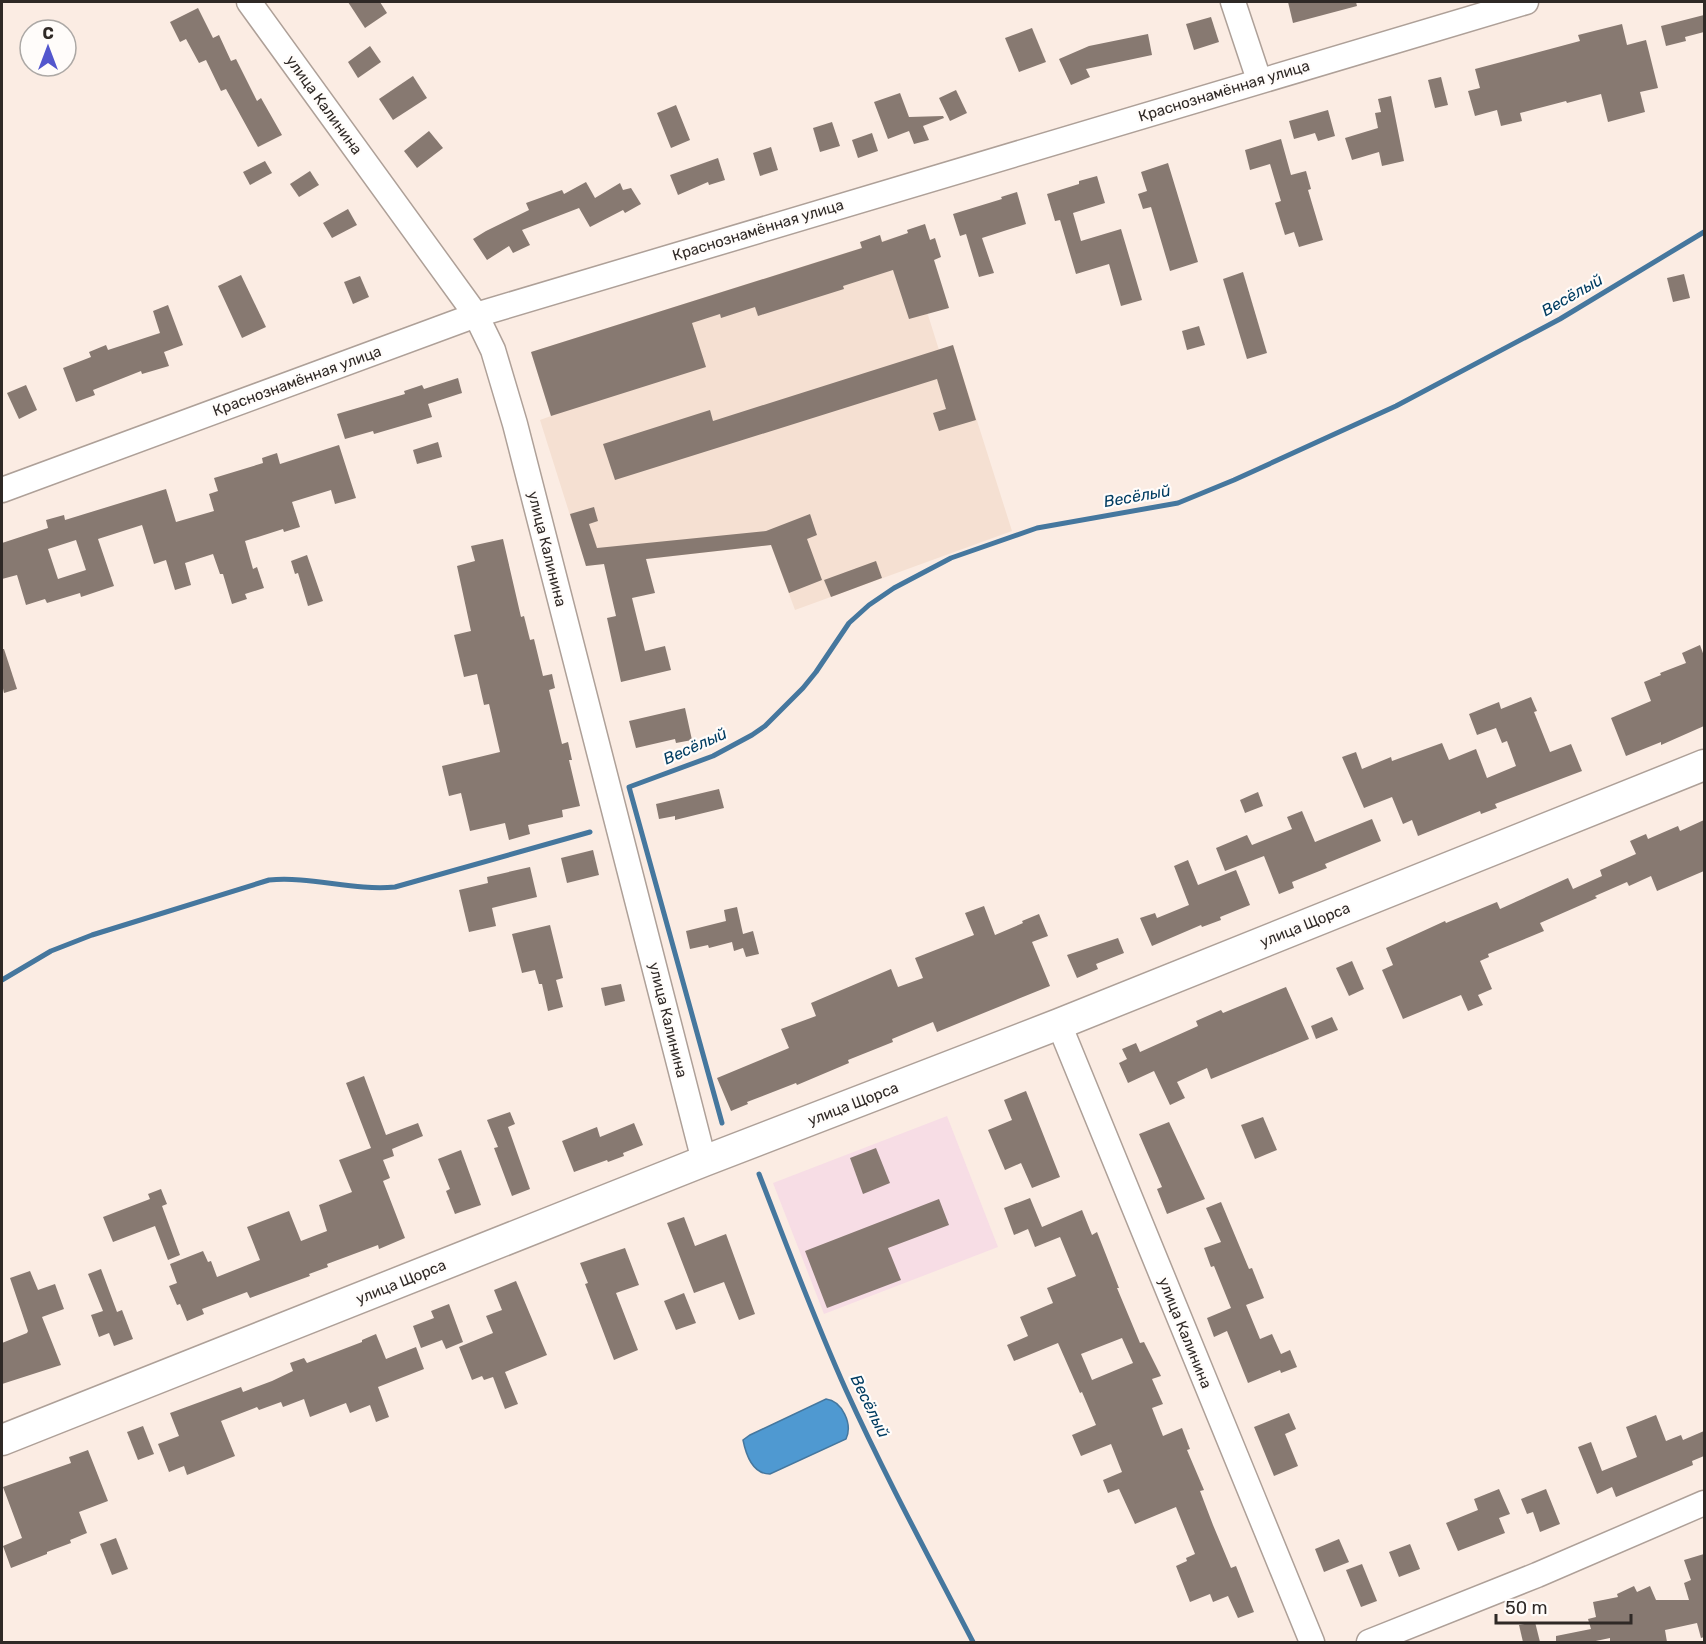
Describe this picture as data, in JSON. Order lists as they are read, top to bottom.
{
  "streets": {
    "main road": ["улица Щорса"],
    "street": ["Краснознамённая улица", "улица Калинина"]
  },
  "crossings": [
    ["Краснознамённая улица", "улица Калинина"],
    ["улица Калинина", "улица Щорса"]
  ],
  "water": ["Весёлый"],
  "scale_bar": "50 m",
  "north": "top"
}
